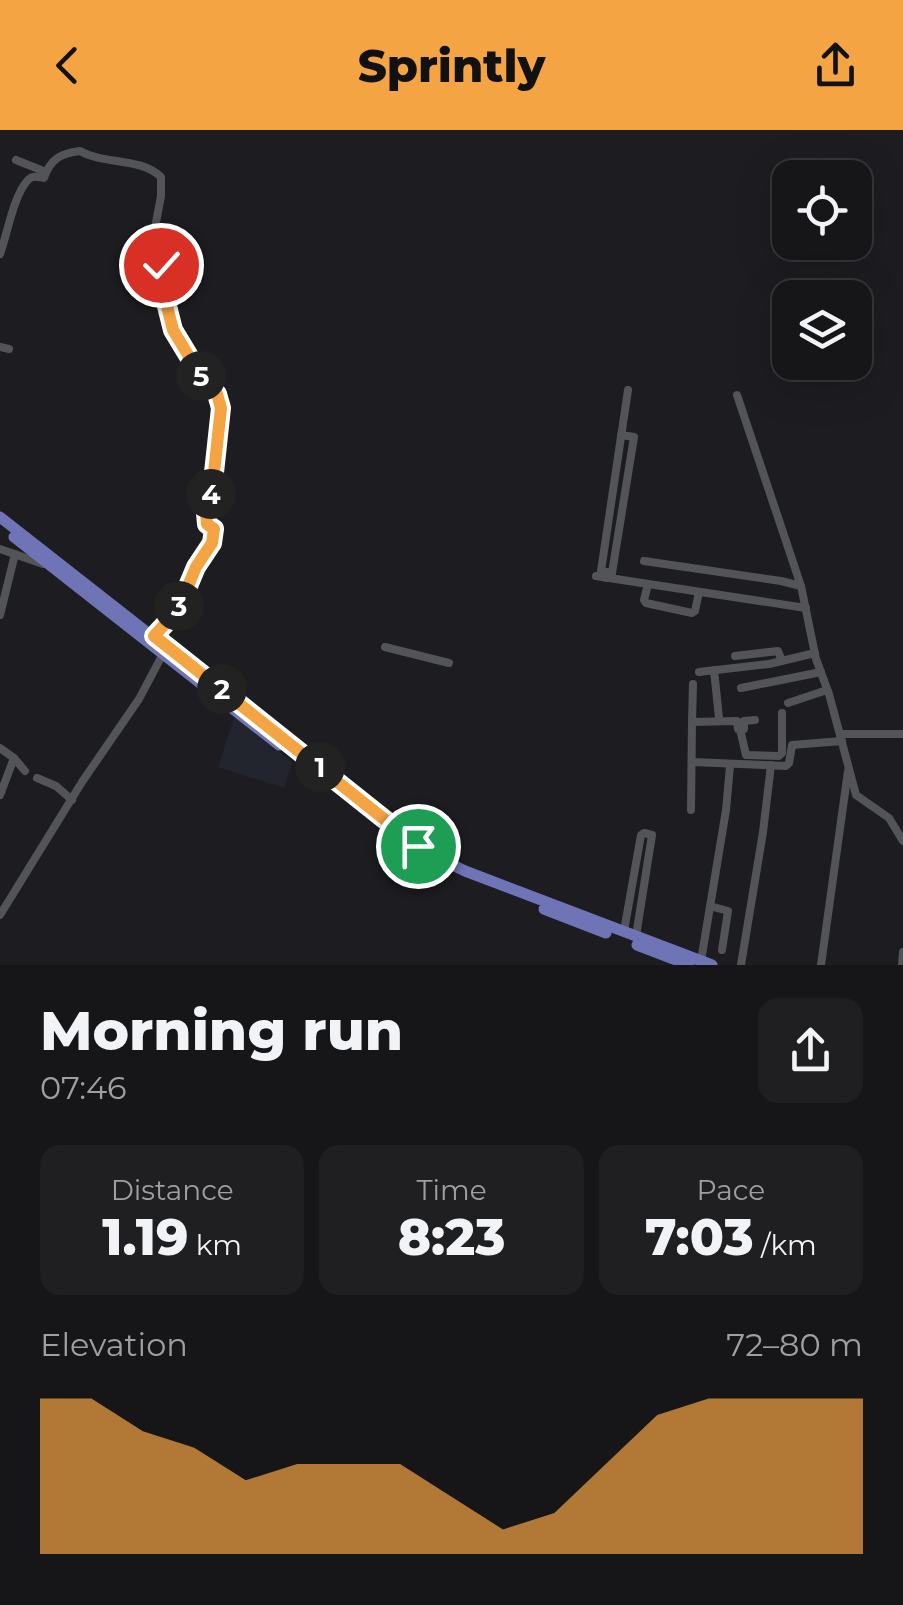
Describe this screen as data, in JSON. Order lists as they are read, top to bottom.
{
  "page": {
    "header": "Sprintly",
    "pins": [
      "5",
      "4",
      "3",
      "2",
      "1"
    ],
    "heading": ["Morning run", "07:46"],
    "stats": [
      ["Distance", "1.19 km"],
      ["Time", "8:23"],
      ["Pace", "7:03 /km"]
    ],
    "chart": ["Elevation", "72–80 m"]
  }
}
